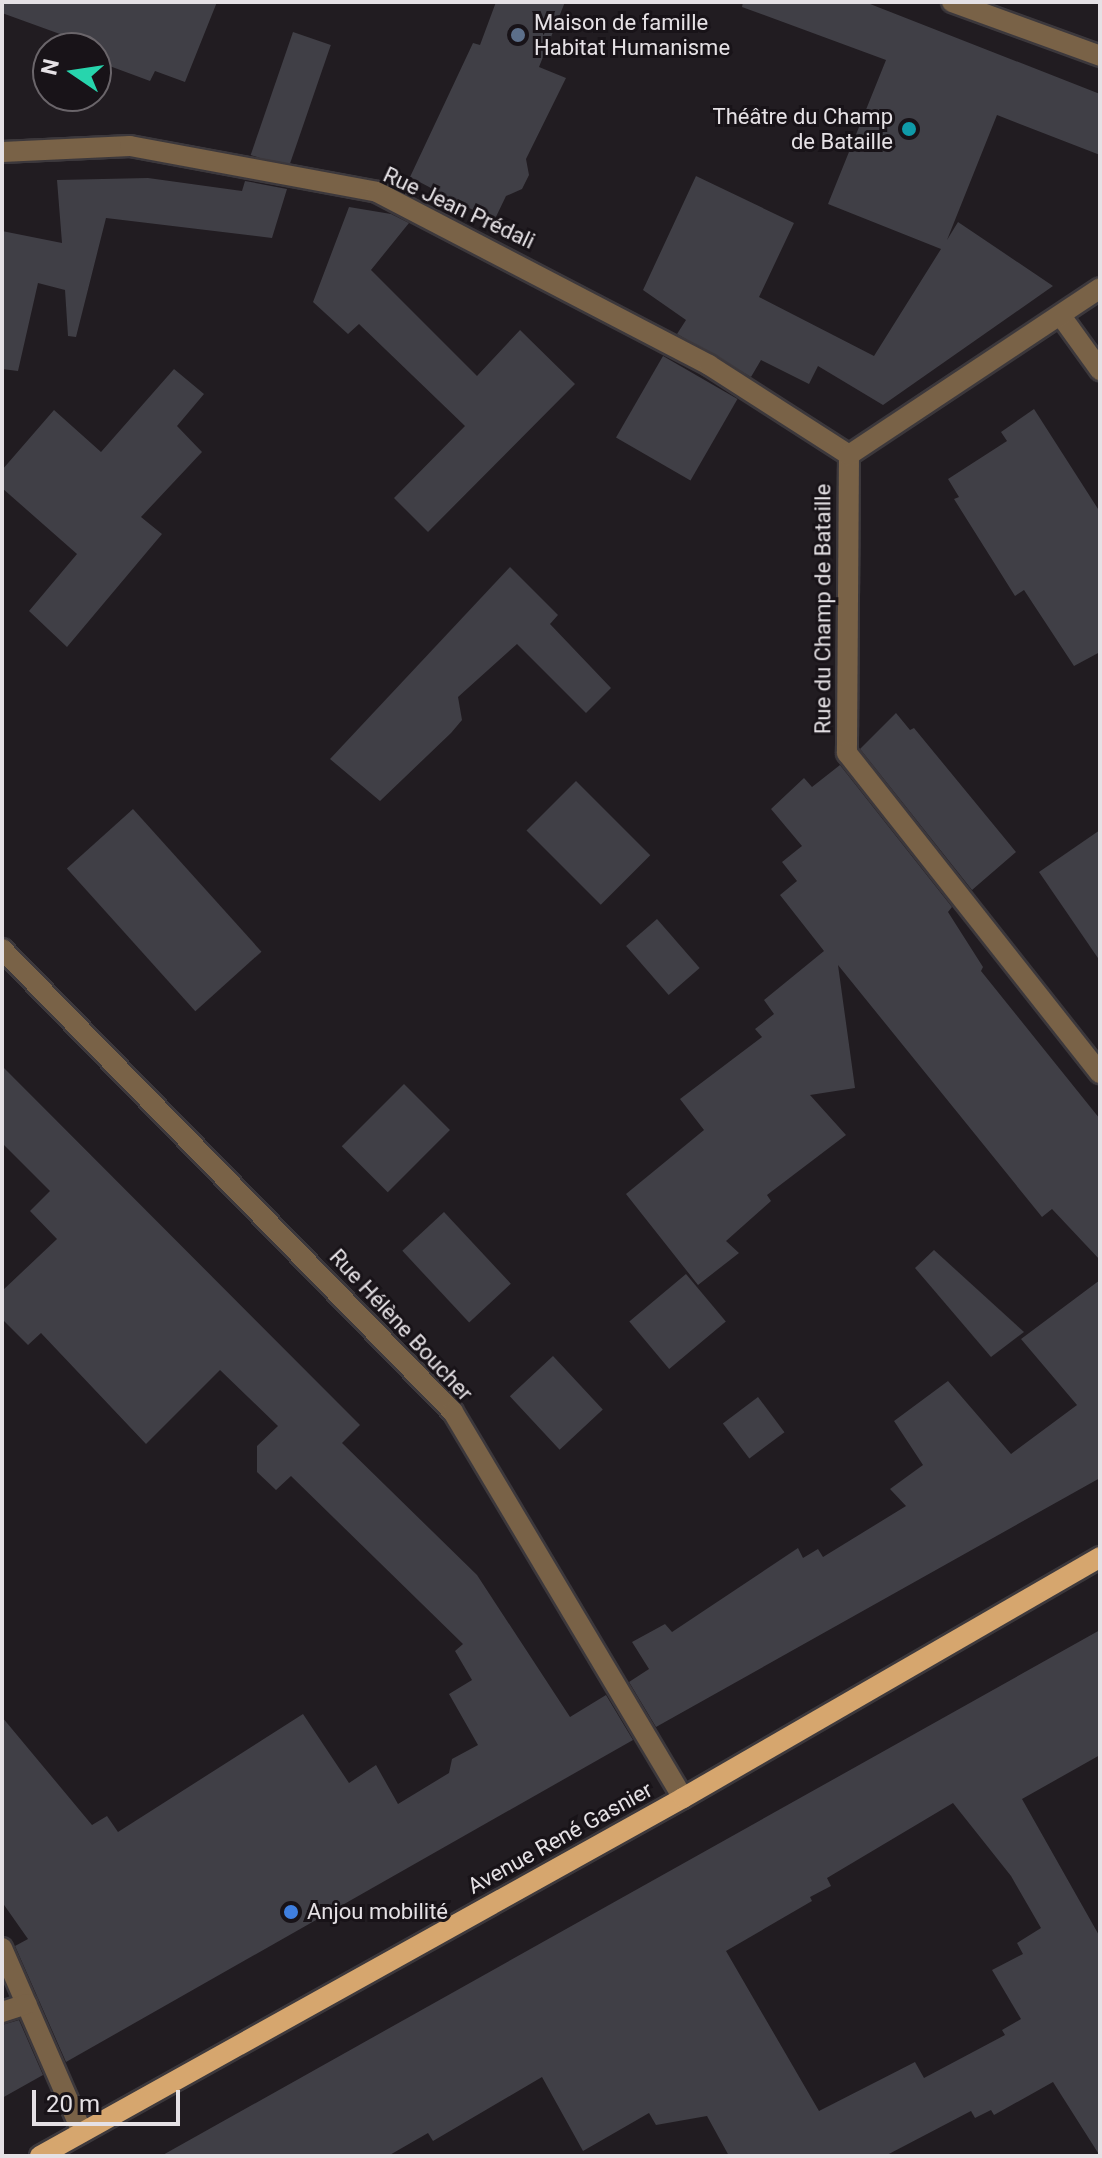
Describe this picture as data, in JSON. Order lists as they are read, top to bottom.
{
  "streets": {
    "main road": ["Avenue René Gasnier"],
    "street": ["Rue Jean Prédali", "Rue du Champ de Bataille", "Rue Hélène Boucher"]
  },
  "crossings": [
    ["Rue Jean Prédali", "Rue du Champ de Bataille"],
    ["Rue Hélène Boucher", "Avenue René Gasnier"]
  ],
  "places": ["Maison de famille Habitat Humanisme", "Théâtre du Champ de Bataille", "Anjou mobilité"],
  "scale_bar": "20 m",
  "north": "left"
}
